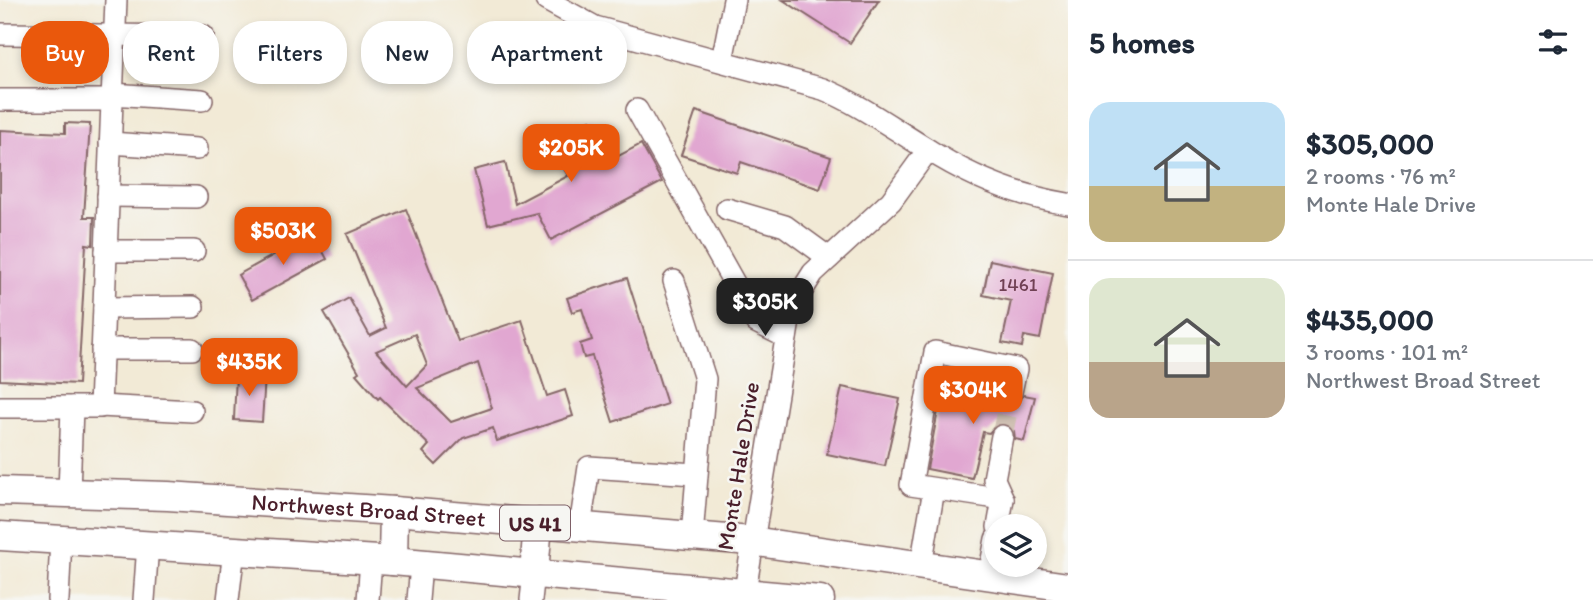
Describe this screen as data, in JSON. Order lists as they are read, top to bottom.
{
  "streets": {
    "main road": ["Northwest Broad Street", "US 41"],
    "street": ["Monte Hale Drive"]
  },
  "crossings": [
    ["Monte Hale Drive", "Northwest Broad Street"],
    ["Monte Hale Drive", "US 41"]
  ],
  "house_numbers": ["1461"],
  "page": {
    "heading": "5 homes",
    "chip": [
      "Buy",
      "Rent",
      "Filters",
      "New",
      "Apartment"
    ],
    "list": [
      {
        "name": "$305,000",
        "note": "2 rooms · 76 m² · Monte Hale Drive"
      },
      {
        "name": "$435,000",
        "note": "3 rooms · 101 m² · Northwest Broad Street"
      }
    ],
    "price": [
      "$205K",
      "$503K",
      "$305K",
      "$435K",
      "$304K"
    ]
  }
}
